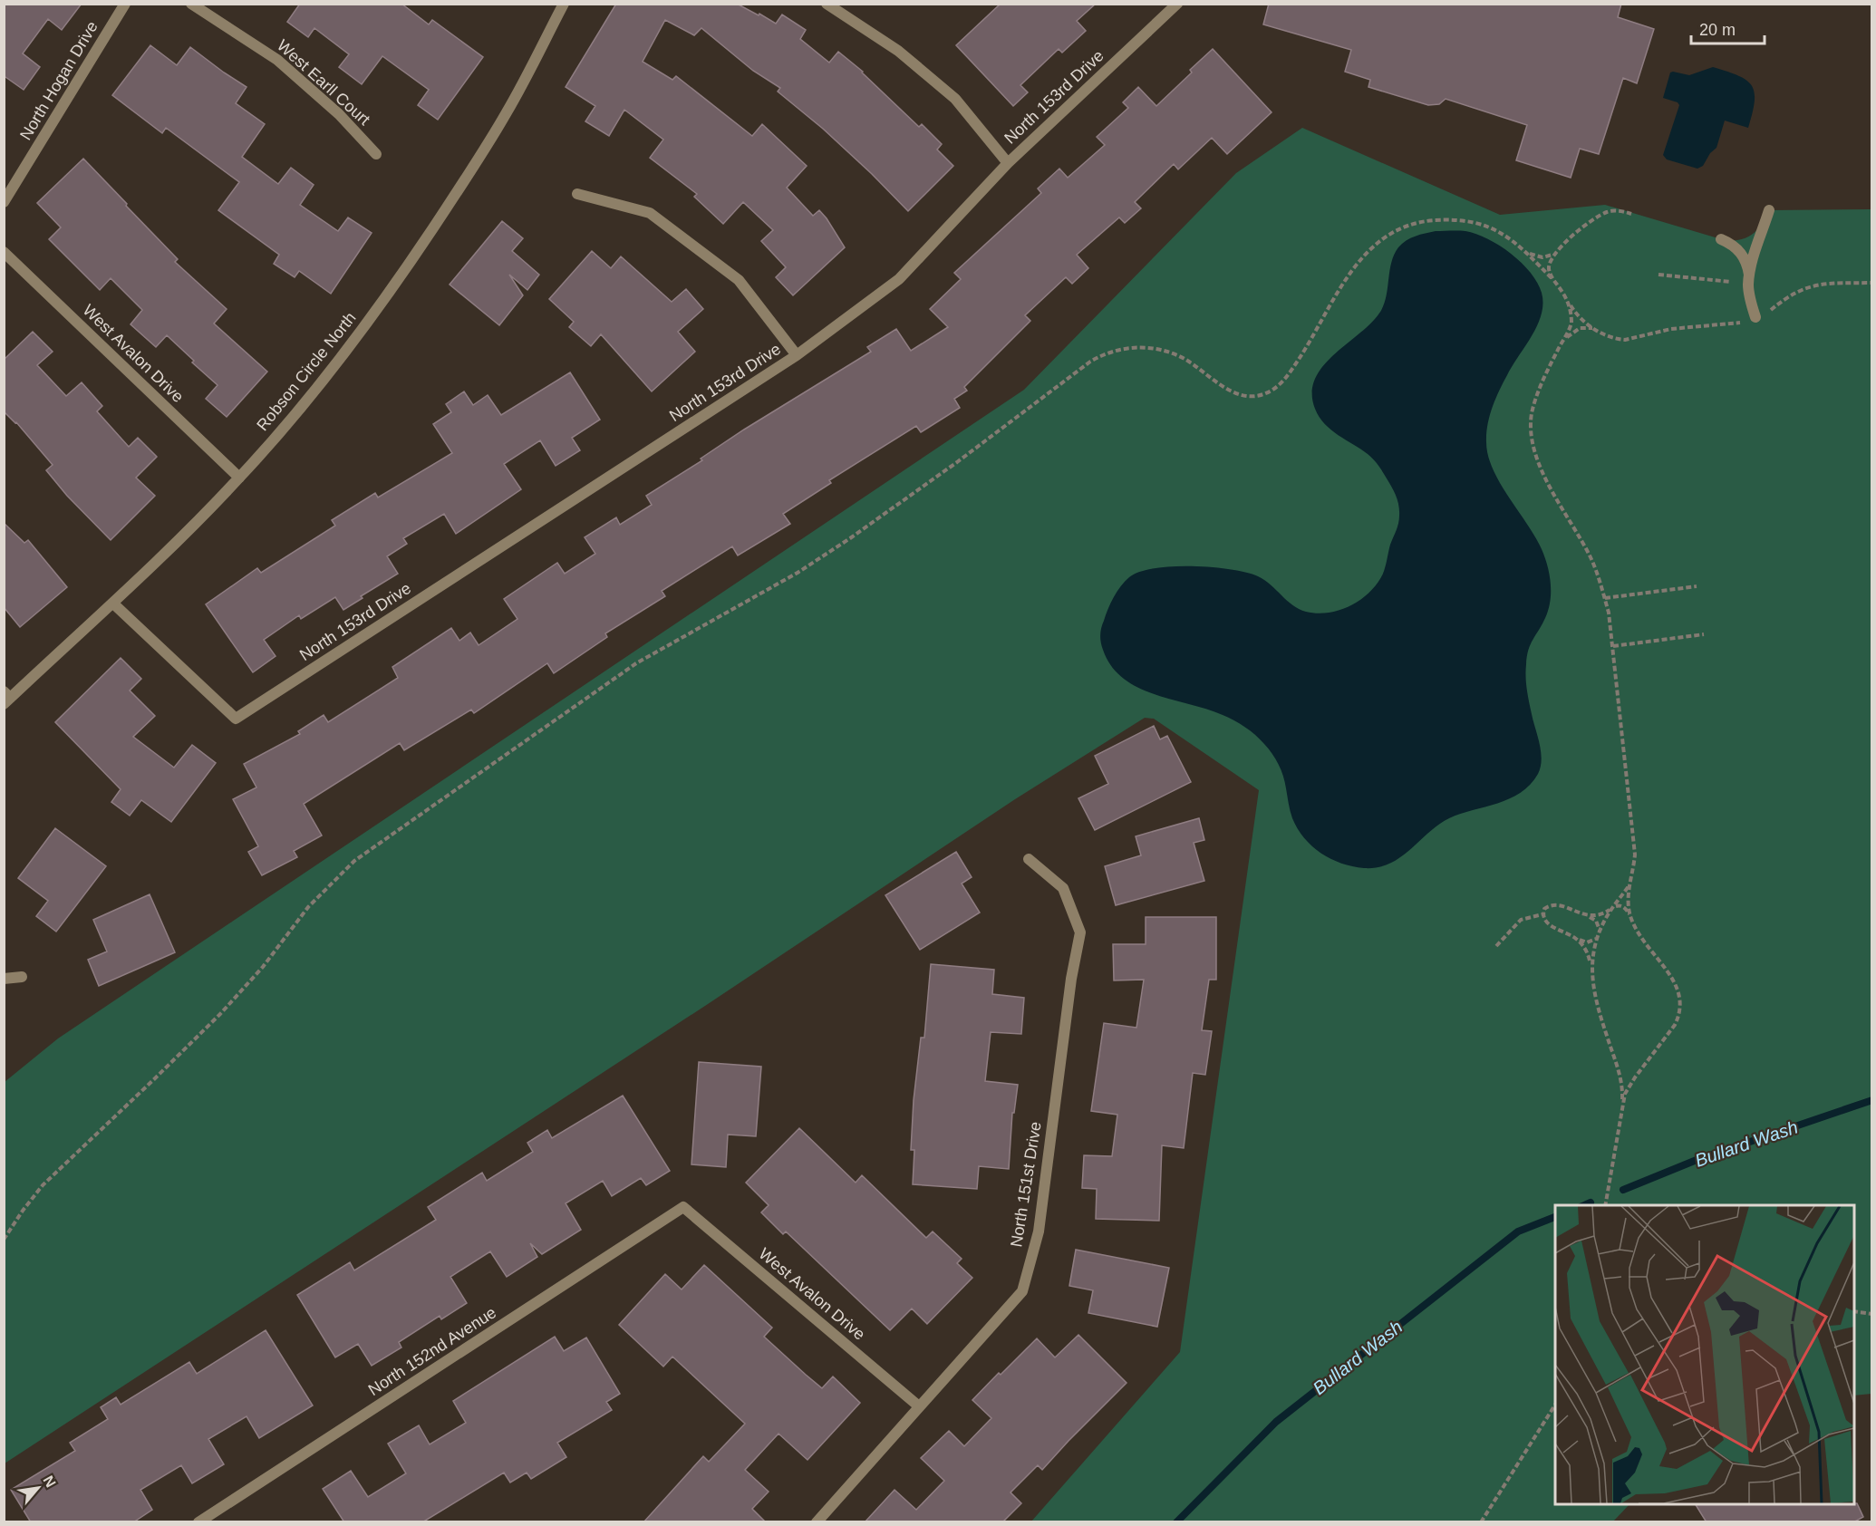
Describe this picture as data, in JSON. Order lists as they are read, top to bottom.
{
  "streets": {
    "street": [
      "North Hogan Drive",
      "West Earll Court",
      "North 153rd Drive",
      "West Avalon Drive",
      "Robson Circle North",
      "North 151st Drive",
      "North 152nd Avenue"
    ]
  },
  "crossings": [
    ["North 153rd Drive", "Robson Circle North"],
    ["West Avalon Drive", "Robson Circle North"],
    ["West Avalon Drive", "North 151st Drive"],
    ["West Avalon Drive", "North 152nd Avenue"]
  ],
  "water": ["Bullard Wash"],
  "scale_bar": "20 m",
  "north": "top right"
}
